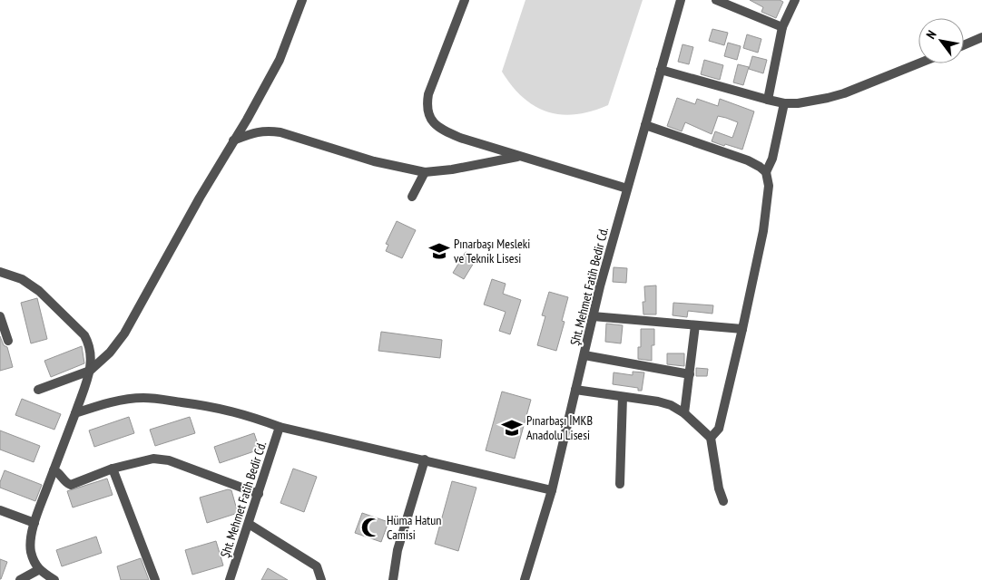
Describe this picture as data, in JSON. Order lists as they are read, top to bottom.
{
  "streets": {
    "street": ["Şht. Mehmet Fatih Bedir Cd."]
  },
  "places": {
    "school or university": ["Pınarbaşı Mesleki ve Teknik Lisesi", "Pınarbaşı İMKB Anadolu Lisesi"],
    "mosque": ["Hüma Hatun Camisi"]
  },
  "north": "top left"
}
